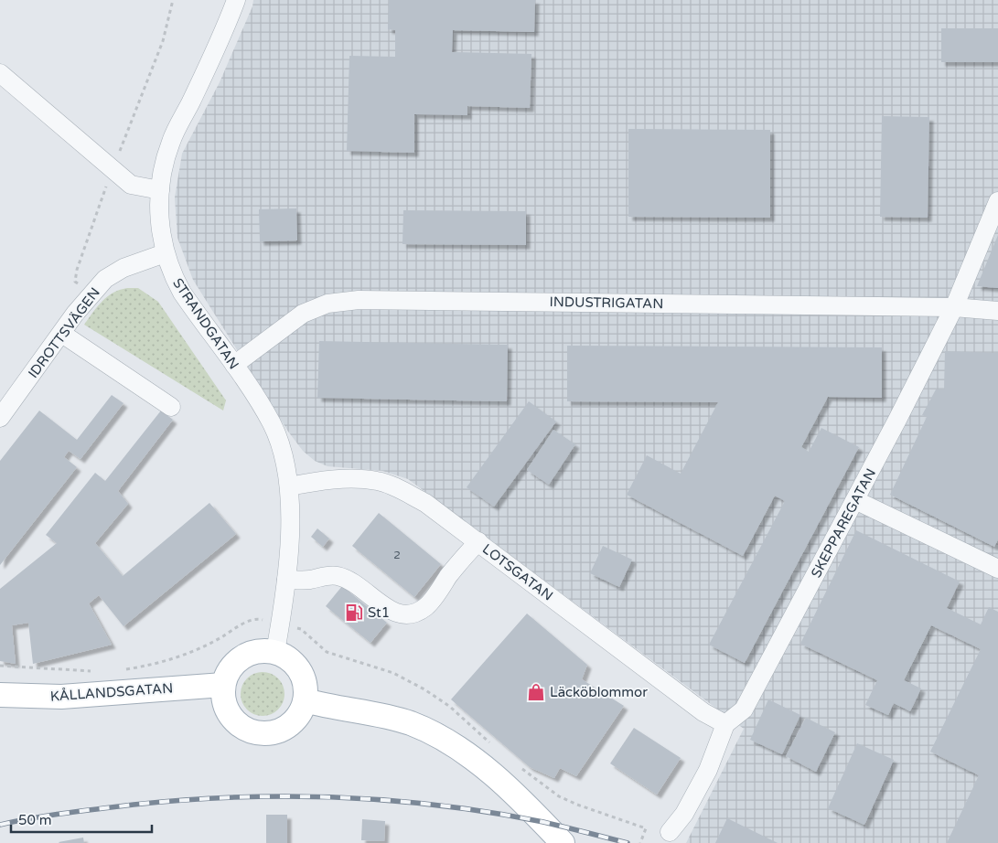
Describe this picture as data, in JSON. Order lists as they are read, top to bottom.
{
  "streets": {
    "main road": ["KÅLLANDSGATAN"],
    "street": [
      "INDUSTRIGATAN",
      "STRANDGATAN",
      "IDROTTSVÄGEN",
      "SKEPPAREGATAN",
      "LOTSGATAN"
    ]
  },
  "crossings": [
    ["INDUSTRIGATAN", "STRANDGATAN"],
    ["INDUSTRIGATAN", "SKEPPAREGATAN"],
    ["STRANDGATAN", "IDROTTSVÄGEN"],
    ["STRANDGATAN", "LOTSGATAN"],
    ["STRANDGATAN", "KÅLLANDSGATAN"],
    ["SKEPPAREGATAN", "LOTSGATAN"]
  ],
  "places": {
    "fuel station": ["St1"],
    "shop": ["Läcköblommor"]
  },
  "house_numbers": ["2"],
  "scale_bar": "50 m"
}
